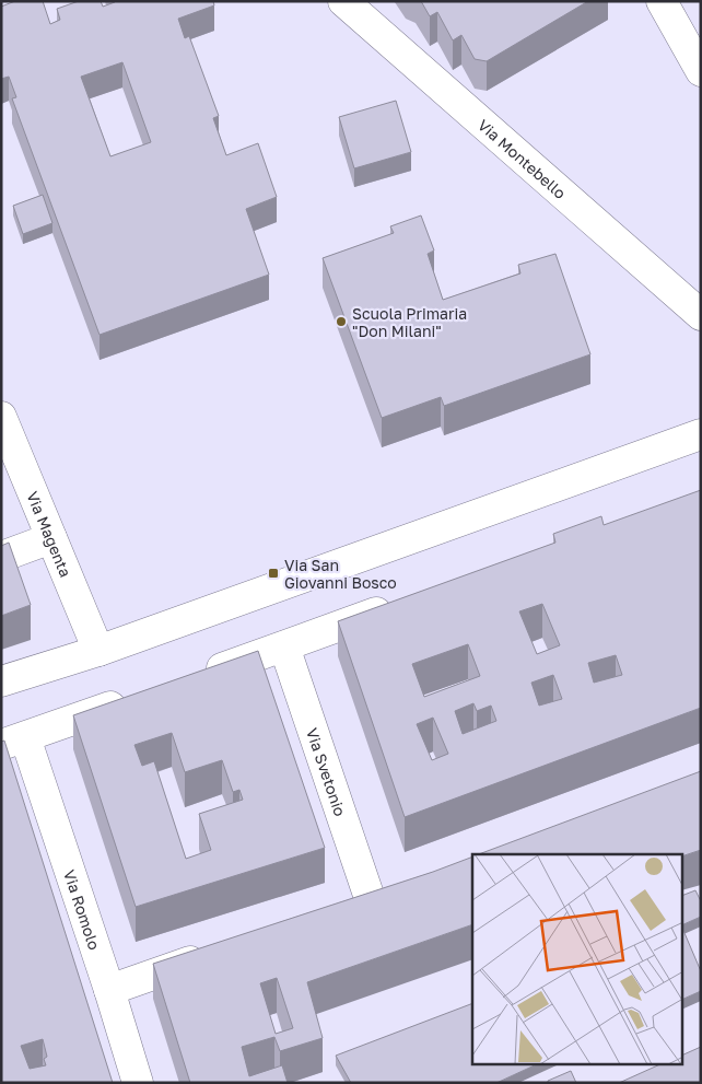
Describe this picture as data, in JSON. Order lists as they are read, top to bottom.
{
  "streets": {
    "street": [
      "Via Montebello",
      "Via Magenta",
      "Via Svetonio",
      "Via Romolo"
    ]
  },
  "places": {
    "other": ["Scuola Primaria \"Don Milani\""],
    "transit": ["Via San Giovanni Bosco"]
  }
}
